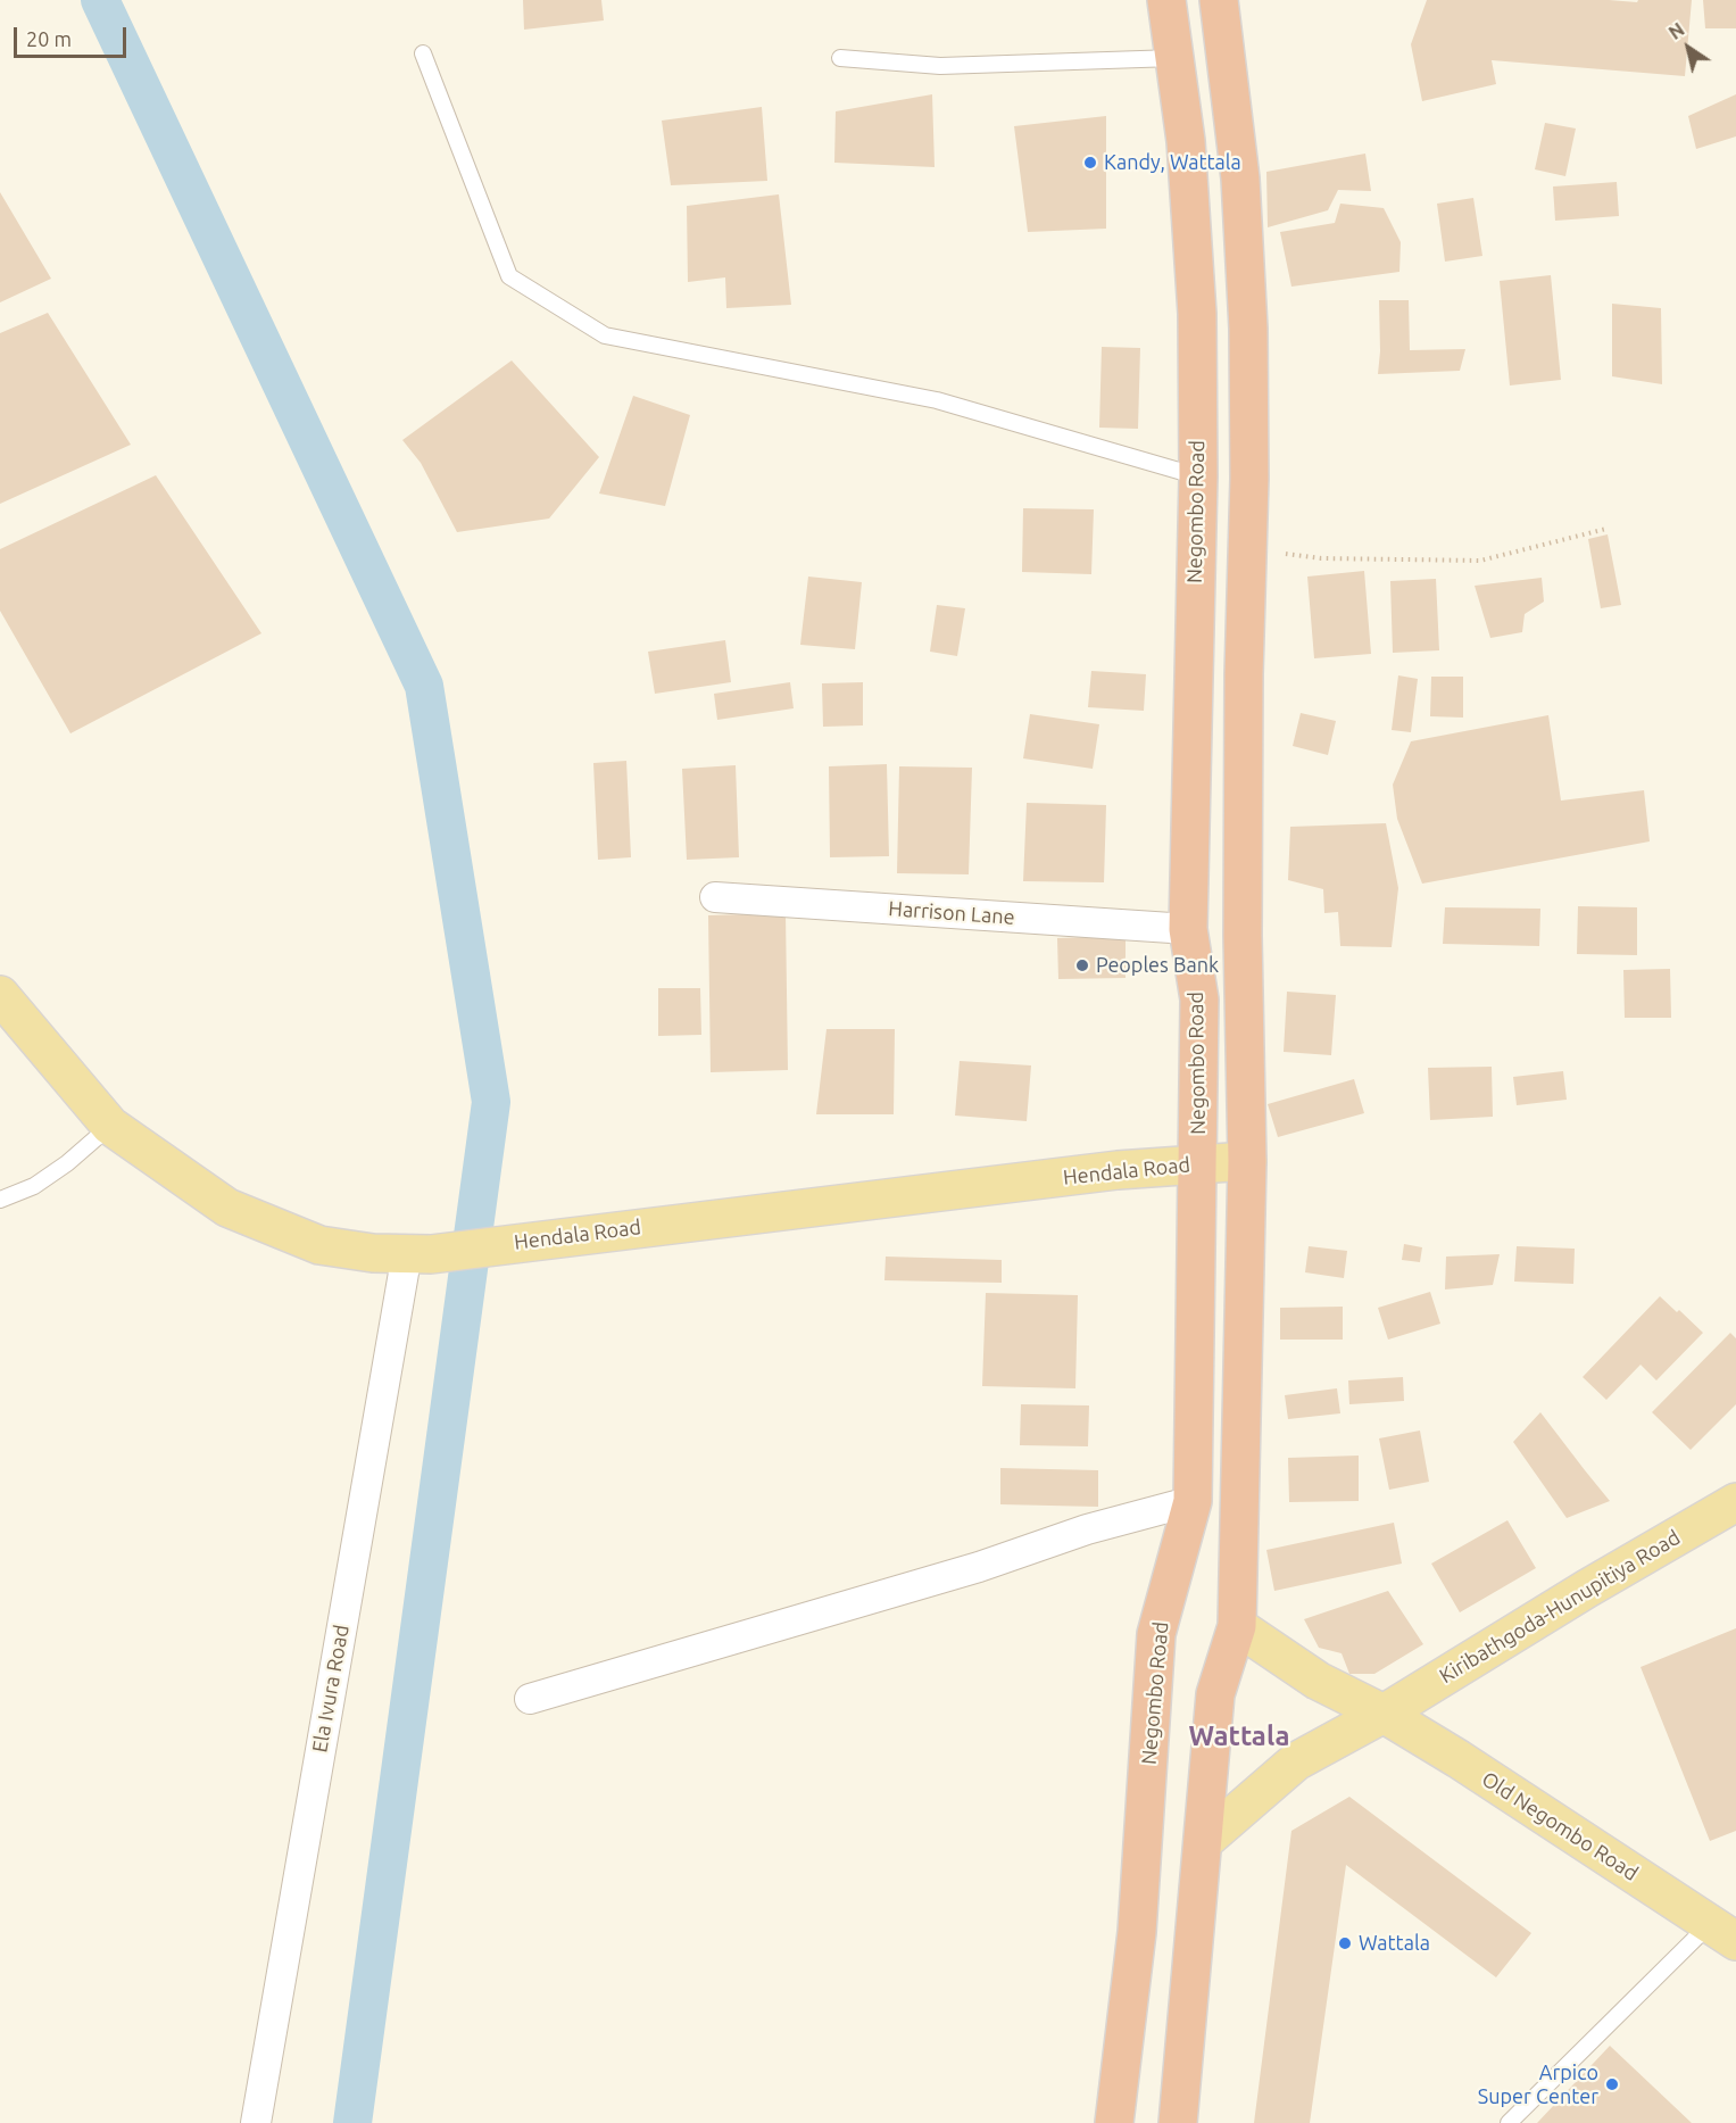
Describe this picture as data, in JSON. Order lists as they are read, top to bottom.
{
  "streets": {
    "highway": ["Negombo Road"],
    "main road": ["Hendala Road", "Kiribathgoda-Hunupitiya Road", "Old Negombo Road"],
    "street": ["Harrison Lane", "Ela Ivura Road"]
  },
  "crossings": [
    ["Negombo Road", "Harrison Lane"],
    ["Negombo Road", "Hendala Road"],
    ["Hendala Road", "Ela Ivura Road"],
    ["Kiribathgoda-Hunupitiya Road", "Old Negombo Road"]
  ],
  "districts": ["Wattala"],
  "places": [
    "Kandy, Wattala",
    "Peoples Bank",
    "Wattala",
    "Arpico Super Center"
  ],
  "scale_bar": "20 m",
  "north": "top left"
}
